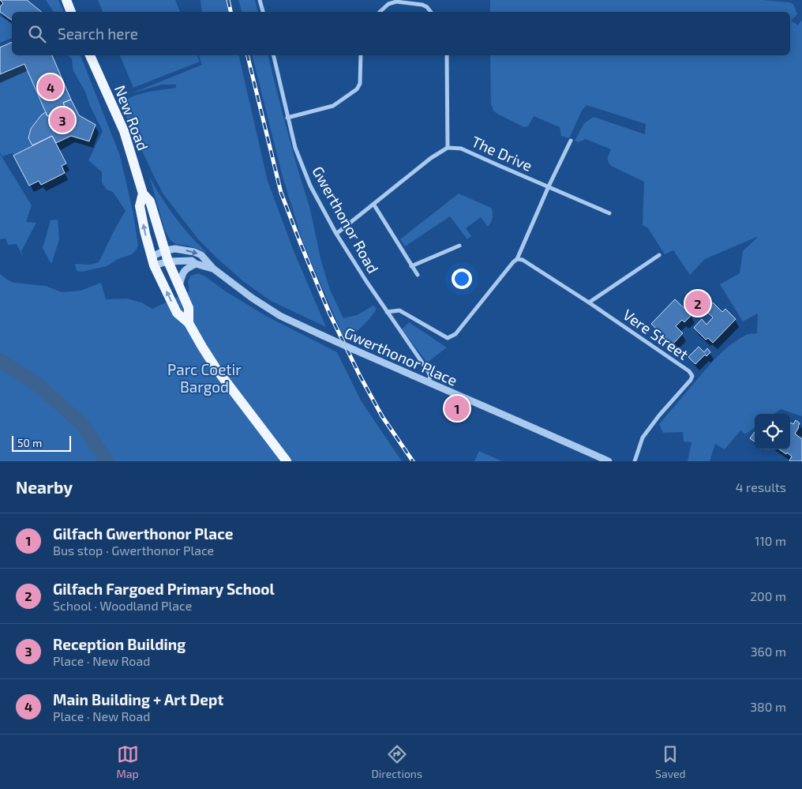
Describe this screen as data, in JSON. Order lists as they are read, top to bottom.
{
  "streets": {
    "main road": ["New Road"],
    "street": [
      "The Drive",
      "Gwerthonor Road",
      "Vere Street",
      "Gwerthonor Place"
    ]
  },
  "crossings": [
    ["New Road", "Gwerthonor Place"],
    ["The Drive", "Gwerthonor Road"],
    ["Gwerthonor Road", "Gwerthonor Place"]
  ],
  "parks": ["Parc Coetir Bargod"],
  "scale_bar": "50 m",
  "page": {
    "search": "Search here",
    "pins": [
      "4",
      "3",
      "2",
      "1"
    ],
    "scale": "50 m",
    "heading": ["Nearby", "4 results"],
    "list": [
      {
        "mark": "1",
        "name": "Gilfach Gwerthonor Place",
        "note": "Bus stop · Gwerthonor Place",
        "value": "110 m"
      },
      {
        "mark": "2",
        "name": "Gilfach Fargoed Primary School",
        "note": "School · Woodland Place",
        "value": "200 m"
      },
      {
        "mark": "3",
        "name": "Reception Building",
        "note": "Place · New Road",
        "value": "360 m"
      },
      {
        "mark": "4",
        "name": "Main Building + Art Dept",
        "note": "Place · New Road",
        "value": "380 m"
      }
    ],
    "nav": ["Map", "Directions", "Saved"]
  }
}
